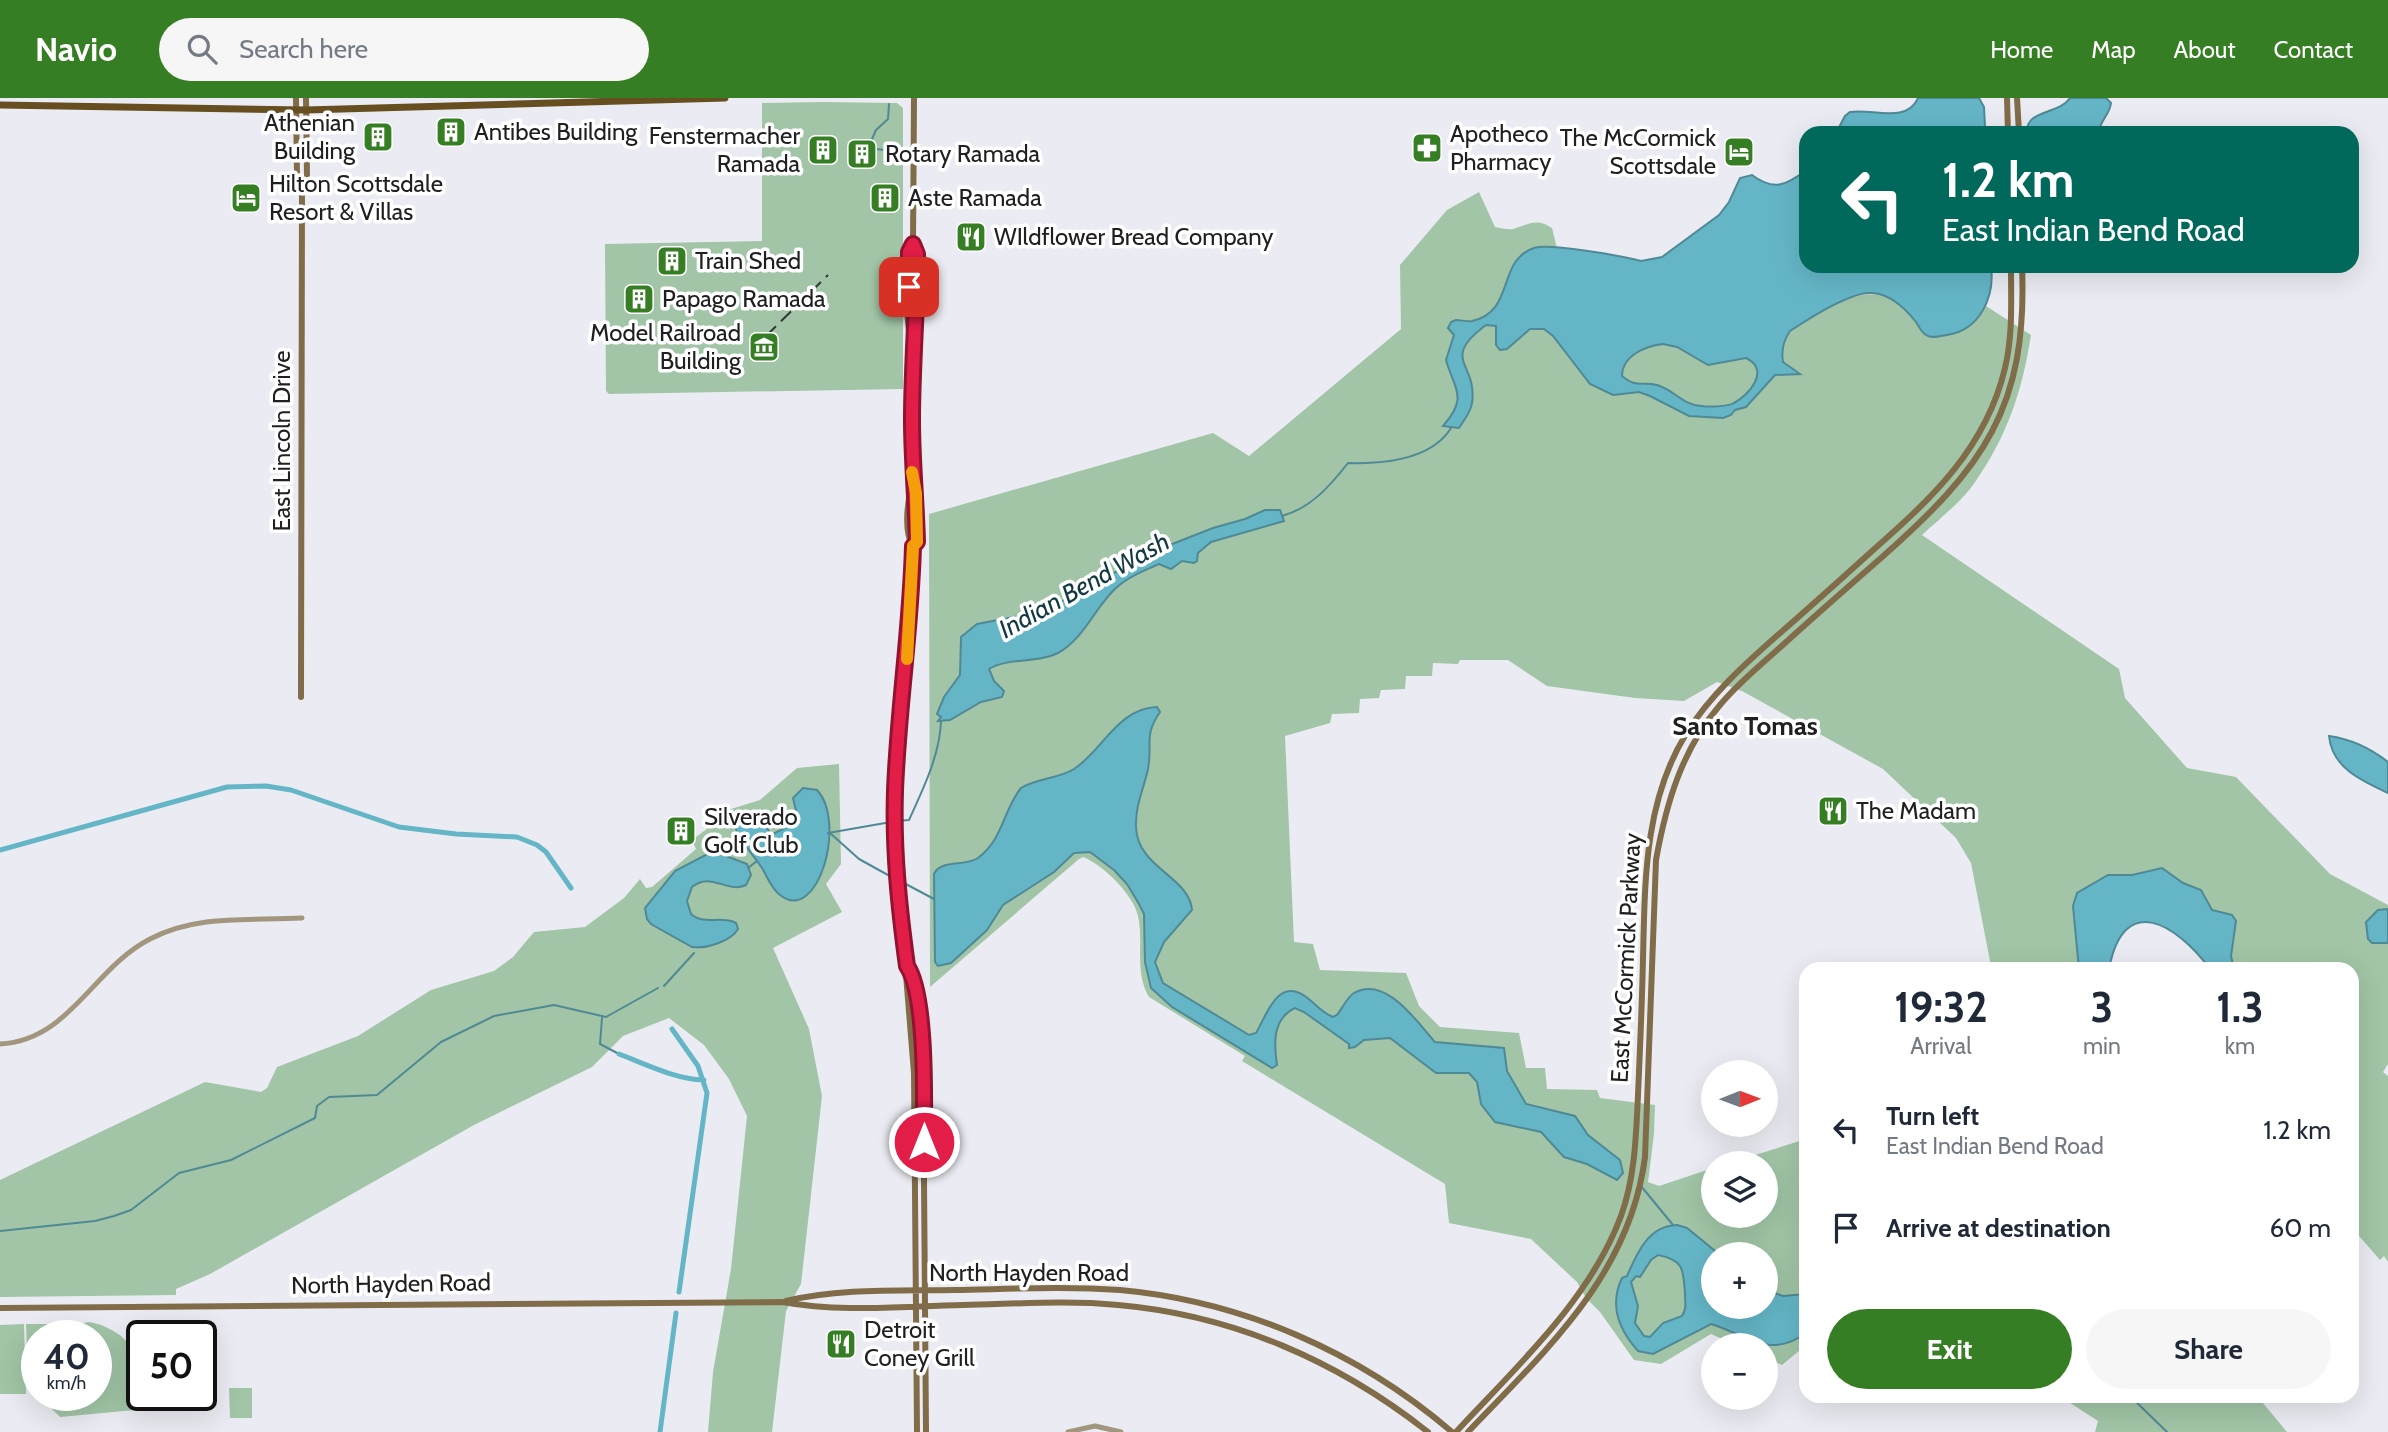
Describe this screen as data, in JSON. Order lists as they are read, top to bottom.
{
  "streets": {
    "main road": ["East Lincoln Drive", "East McCormick Parkway", "North Hayden Road"]
  },
  "crossings": [
    ["East McCormick Parkway", "North Hayden Road"]
  ],
  "districts": ["Santo Tomas"],
  "water": ["Indian Bend Wash"],
  "places": {
    "building": [
      "Antibes Building",
      "Athenian Building",
      "Fenstermacher Ramada",
      "Rotary Ramada",
      "Aste Ramada",
      "Train Shed",
      "Papago Ramada",
      "Silverado Golf Club"
    ],
    "pharmacy": ["Apotheco Pharmacy"],
    "hotel": ["The McCormick Scottsdale", "Hilton Scottsdale Resort & Villas"],
    "restaurant": ["WIldflower Bread Company", "The Madam", "Detroit Coney Grill"],
    "museum": ["Model Railroad Building"]
  },
  "north": "right",
  "page": {
    "header": "Navio",
    "search": "Search here",
    "nav": [
      "Home",
      "Map",
      "About",
      "Contact"
    ],
    "turn": ["1.2 km", "East Indian Bend Road"],
    "eta": [
      "19:32",
      "Arrival",
      "3",
      "min",
      "1.3",
      "km"
    ],
    "map_buttons": ["+", "−"],
    "list": [
      {
        "name": "Turn left",
        "note": "East Indian Bend Road",
        "value": "1.2 km"
      },
      {
        "name": "Arrive at destination",
        "value": "60 m"
      }
    ],
    "buttons": ["Exit", "Share"],
    "speed": "40 km/h",
    "limit": "50"
  }
}
